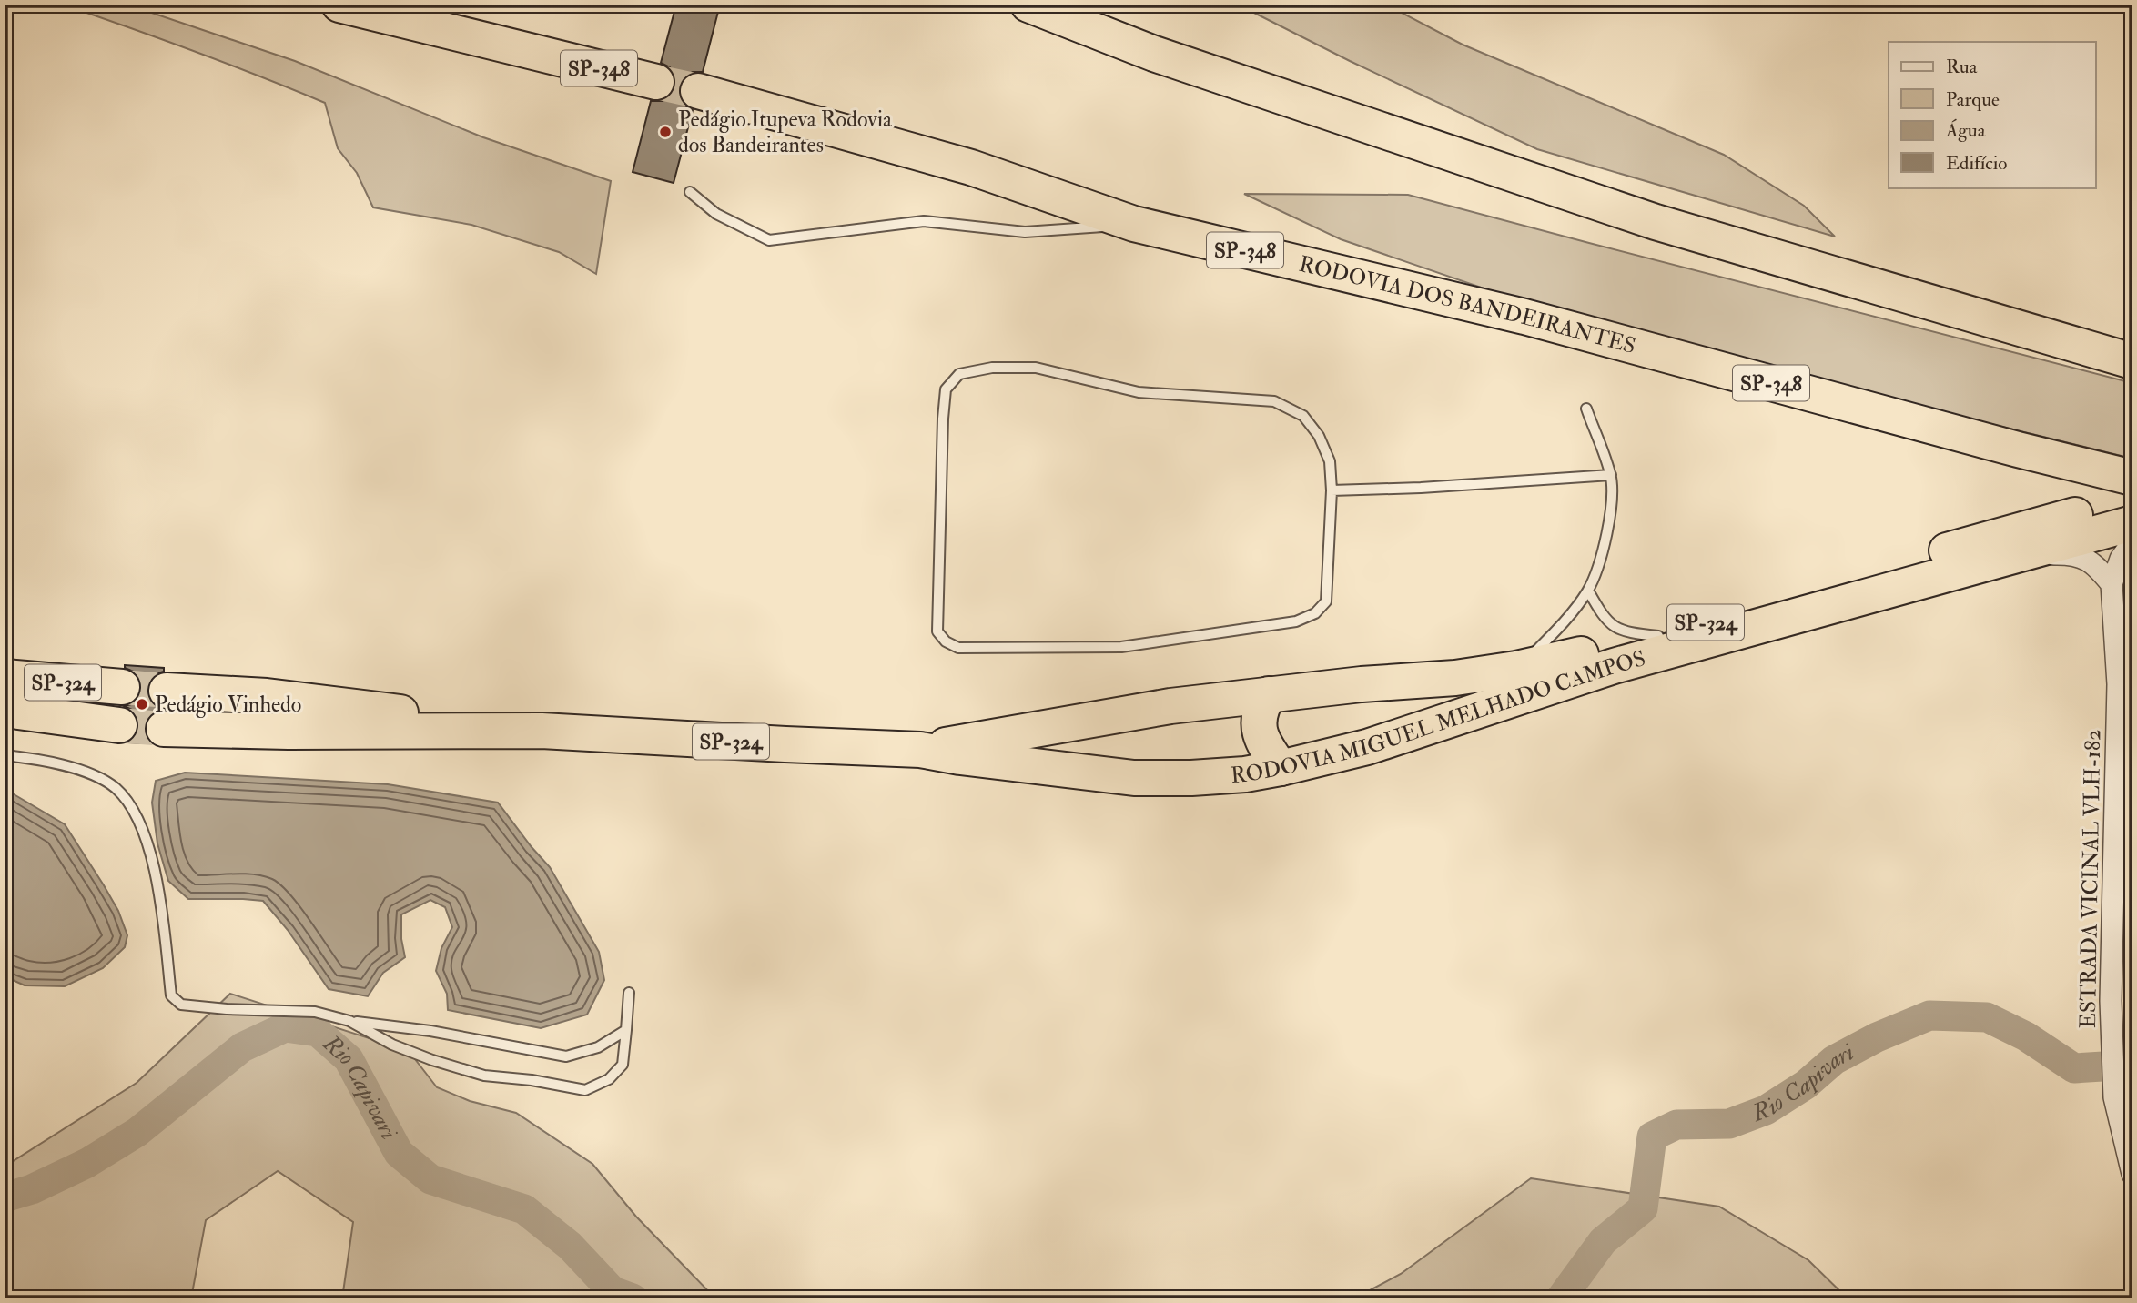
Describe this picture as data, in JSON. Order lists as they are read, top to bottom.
{
  "streets": {
    "highway": [
      "SP-348",
      "RODOVIA DOS BANDEIRANTES",
      "SP-324",
      "RODOVIA MIGUEL MELHADO CAMPOS"
    ],
    "street": ["ESTRADA VICINAL VLH-182"]
  },
  "water": ["Rio Capivari"],
  "places": ["Pedágio Itupeva Rodovia dos Bandeirantes", "Pedágio Vinhedo"],
  "legend": [
    "Rua",
    "Parque",
    "Água",
    "Edifício"
  ]
}
